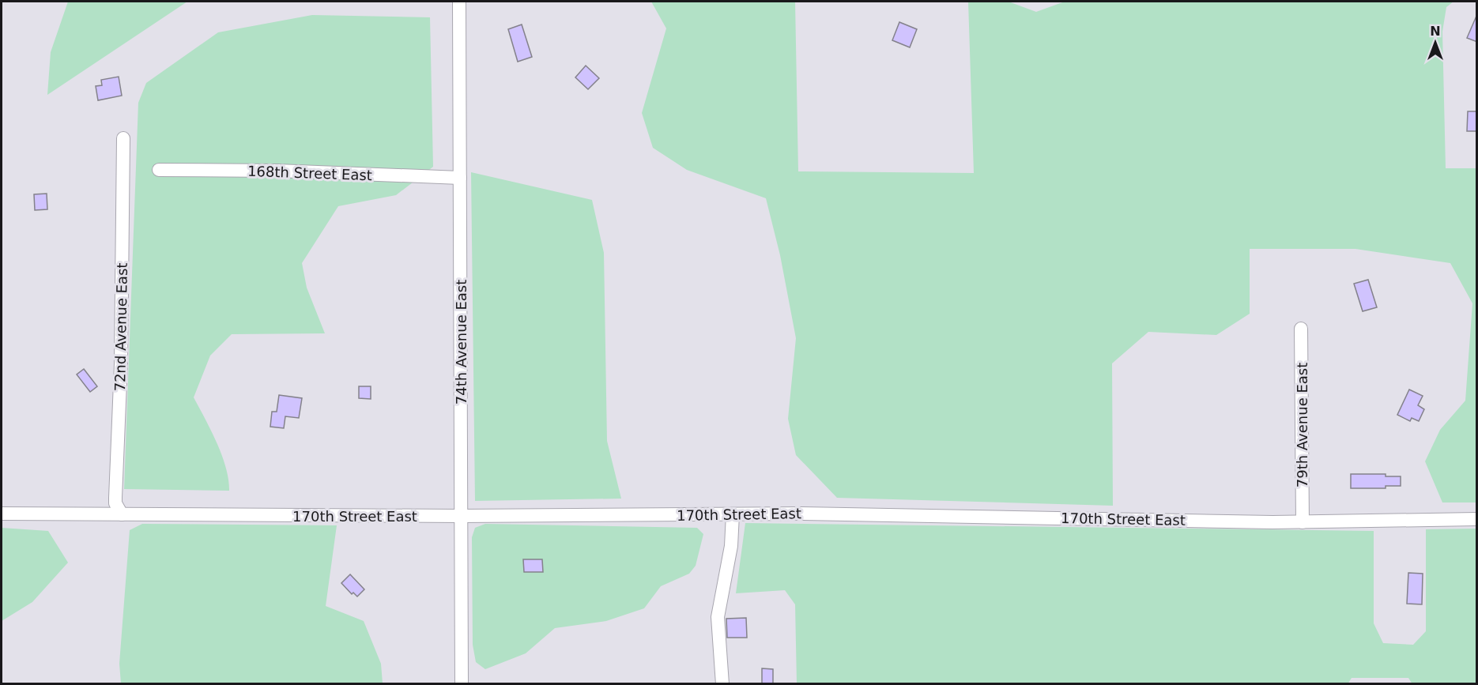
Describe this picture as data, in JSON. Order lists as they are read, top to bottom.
{
  "streets": {
    "street": [
      "168th Street East",
      "72nd Avenue East",
      "74th Avenue East",
      "79th Avenue East",
      "170th Street East"
    ]
  },
  "crossings": [
    ["168th Street East", "74th Avenue East"],
    ["72nd Avenue East", "170th Street East"],
    ["74th Avenue East", "170th Street East"],
    ["79th Avenue East", "170th Street East"]
  ],
  "north": "top"
}
